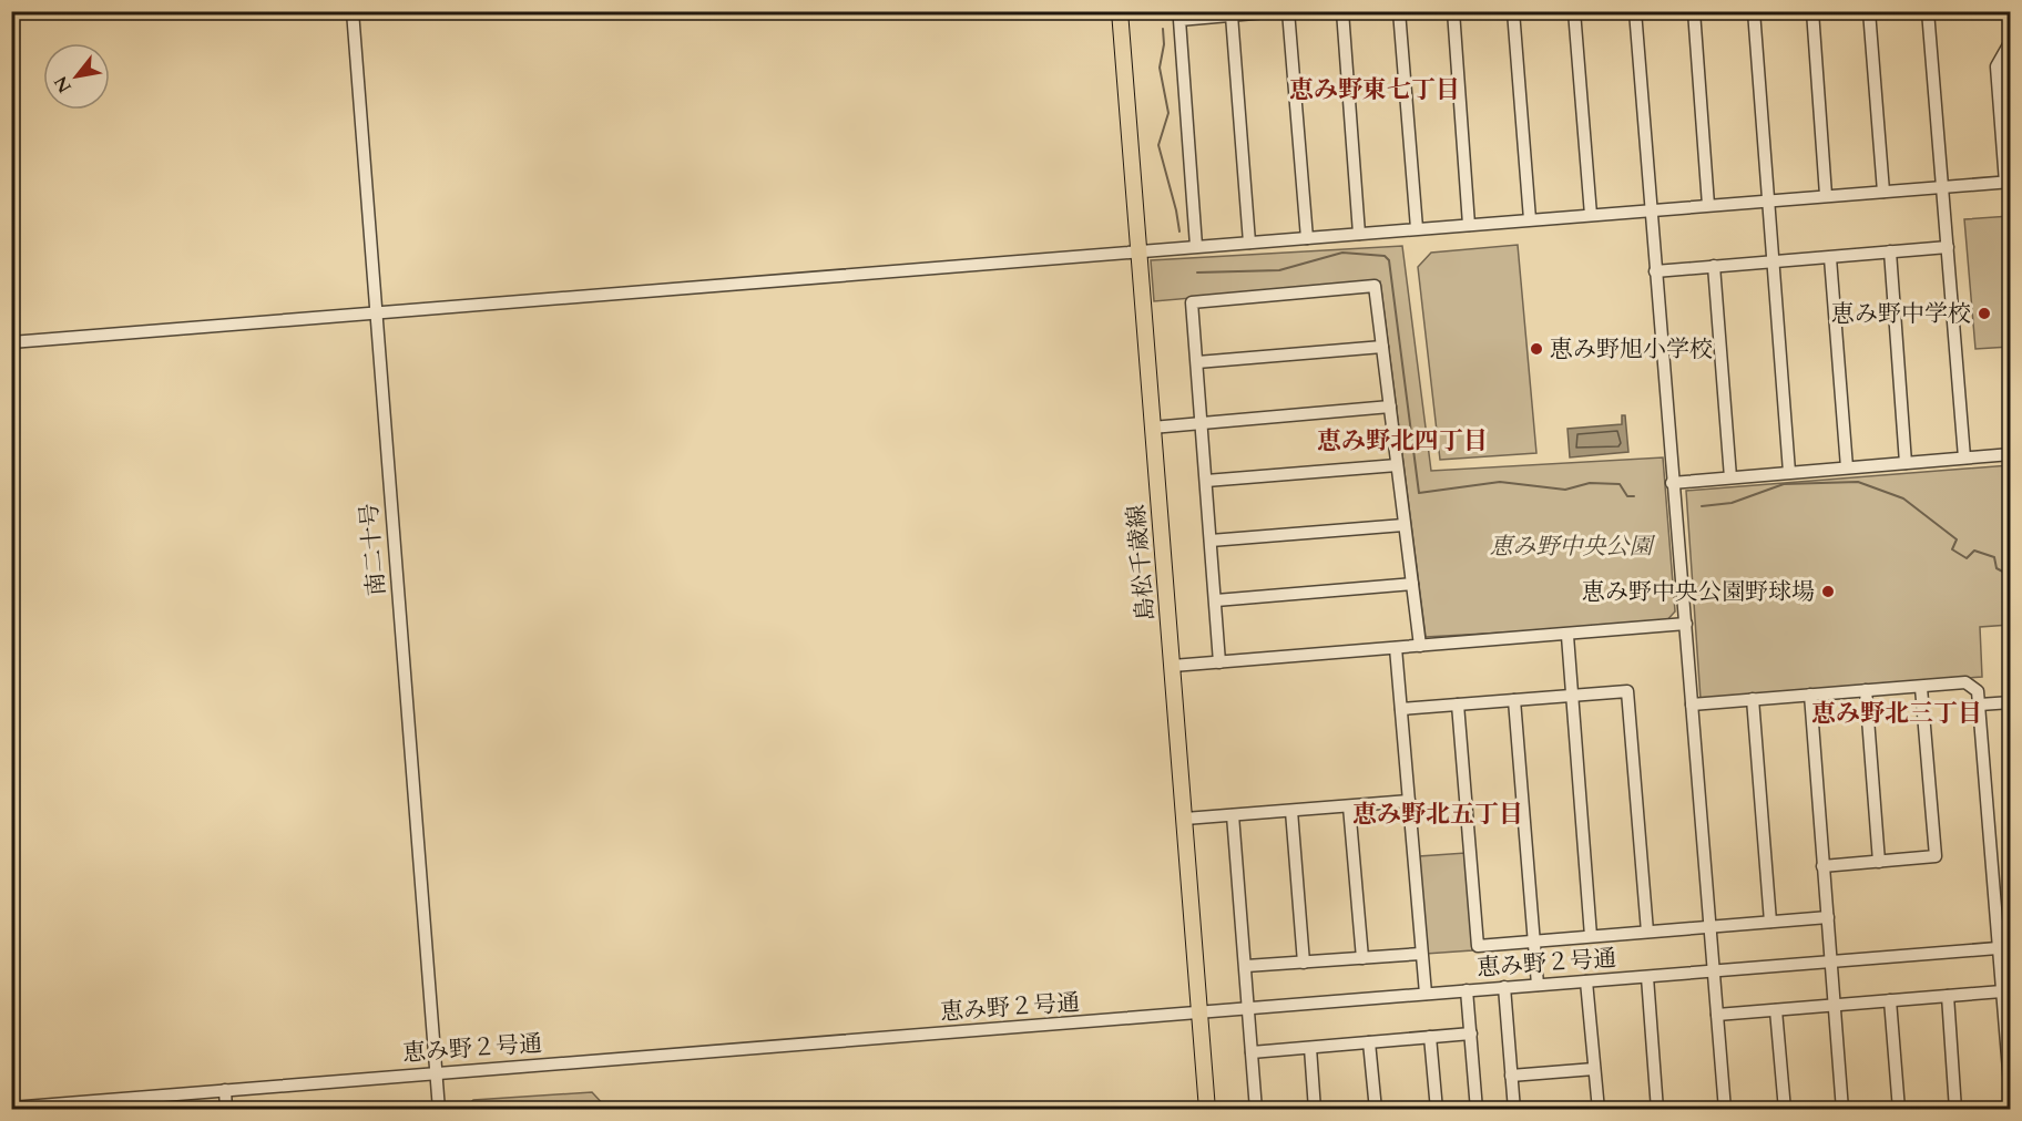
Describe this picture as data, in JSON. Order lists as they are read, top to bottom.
{
  "streets": {
    "main road": ["島松千歳線"],
    "street": ["南二十号", "恵み野２号通"]
  },
  "crossings": [
    ["南二十号", "恵み野２号通"],
    ["島松千歳線", "恵み野２号通"]
  ],
  "districts": [
    "恵み野東七丁目",
    "恵み野北四丁目",
    "恵み野北三丁目",
    "恵み野北五丁目"
  ],
  "parks": ["恵み野中央公園"],
  "places": ["恵み野中学校", "恵み野旭小学校", "恵み野中央公園野球場"],
  "north": "bottom left"
}
